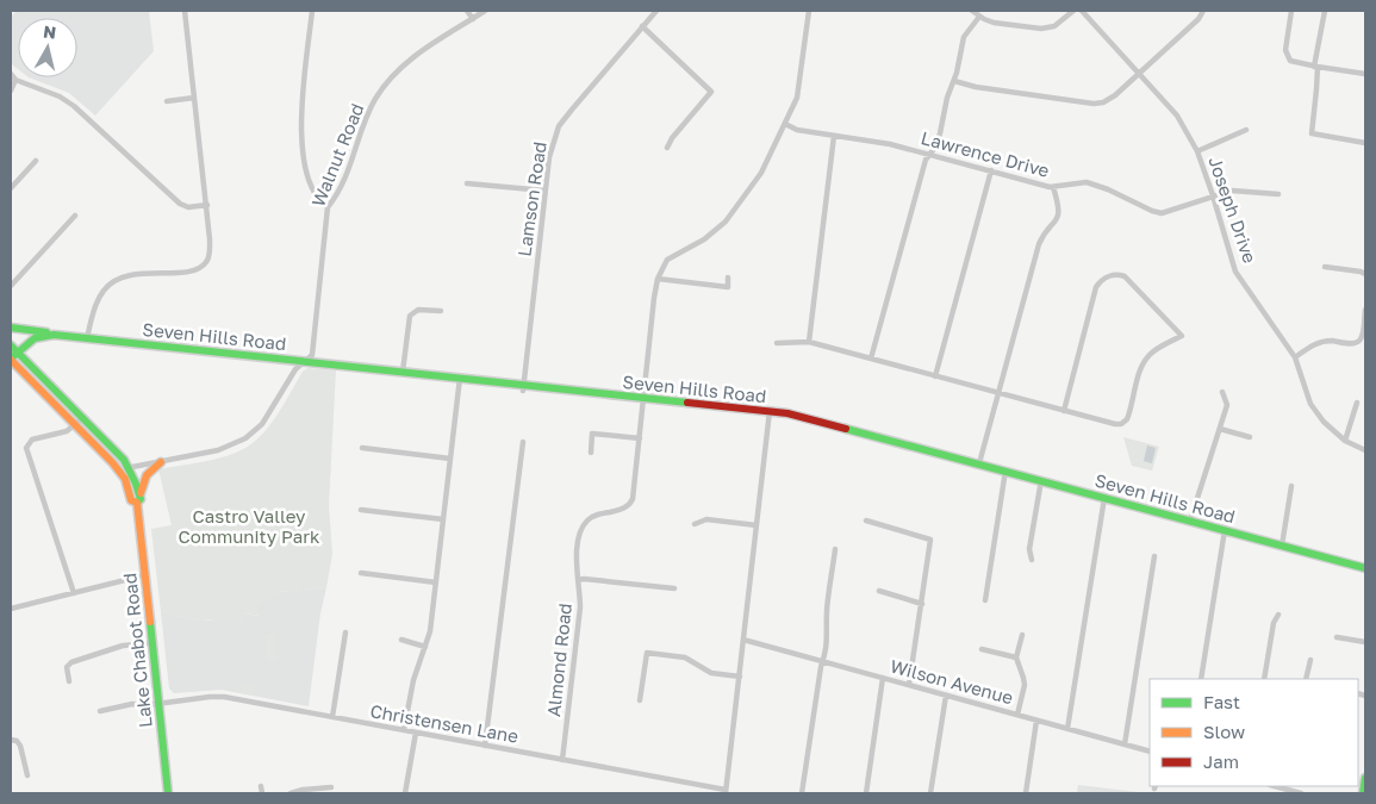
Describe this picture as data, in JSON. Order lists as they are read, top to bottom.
{
  "streets": {
    "street": [
      "Lawrence Drive",
      "Walnut Road",
      "Lamson Road",
      "Joseph Drive",
      "Seven Hills Road",
      "Lake Chabot Road",
      "Almond Road",
      "Wilson Avenue",
      "Christensen Lane"
    ]
  },
  "crossings": [
    ["Lawrence Drive", "Joseph Drive"],
    ["Lawrence Drive", "Almond Road"],
    ["Walnut Road", "Seven Hills Road"],
    ["Lamson Road", "Seven Hills Road"],
    ["Seven Hills Road", "Lake Chabot Road"],
    ["Seven Hills Road", "Almond Road"],
    ["Lake Chabot Road", "Christensen Lane"],
    ["Almond Road", "Christensen Lane"]
  ],
  "parks": ["Castro Valley Community Park"],
  "legend": ["Fast", "Slow", "Jam"],
  "north": "top"
}
